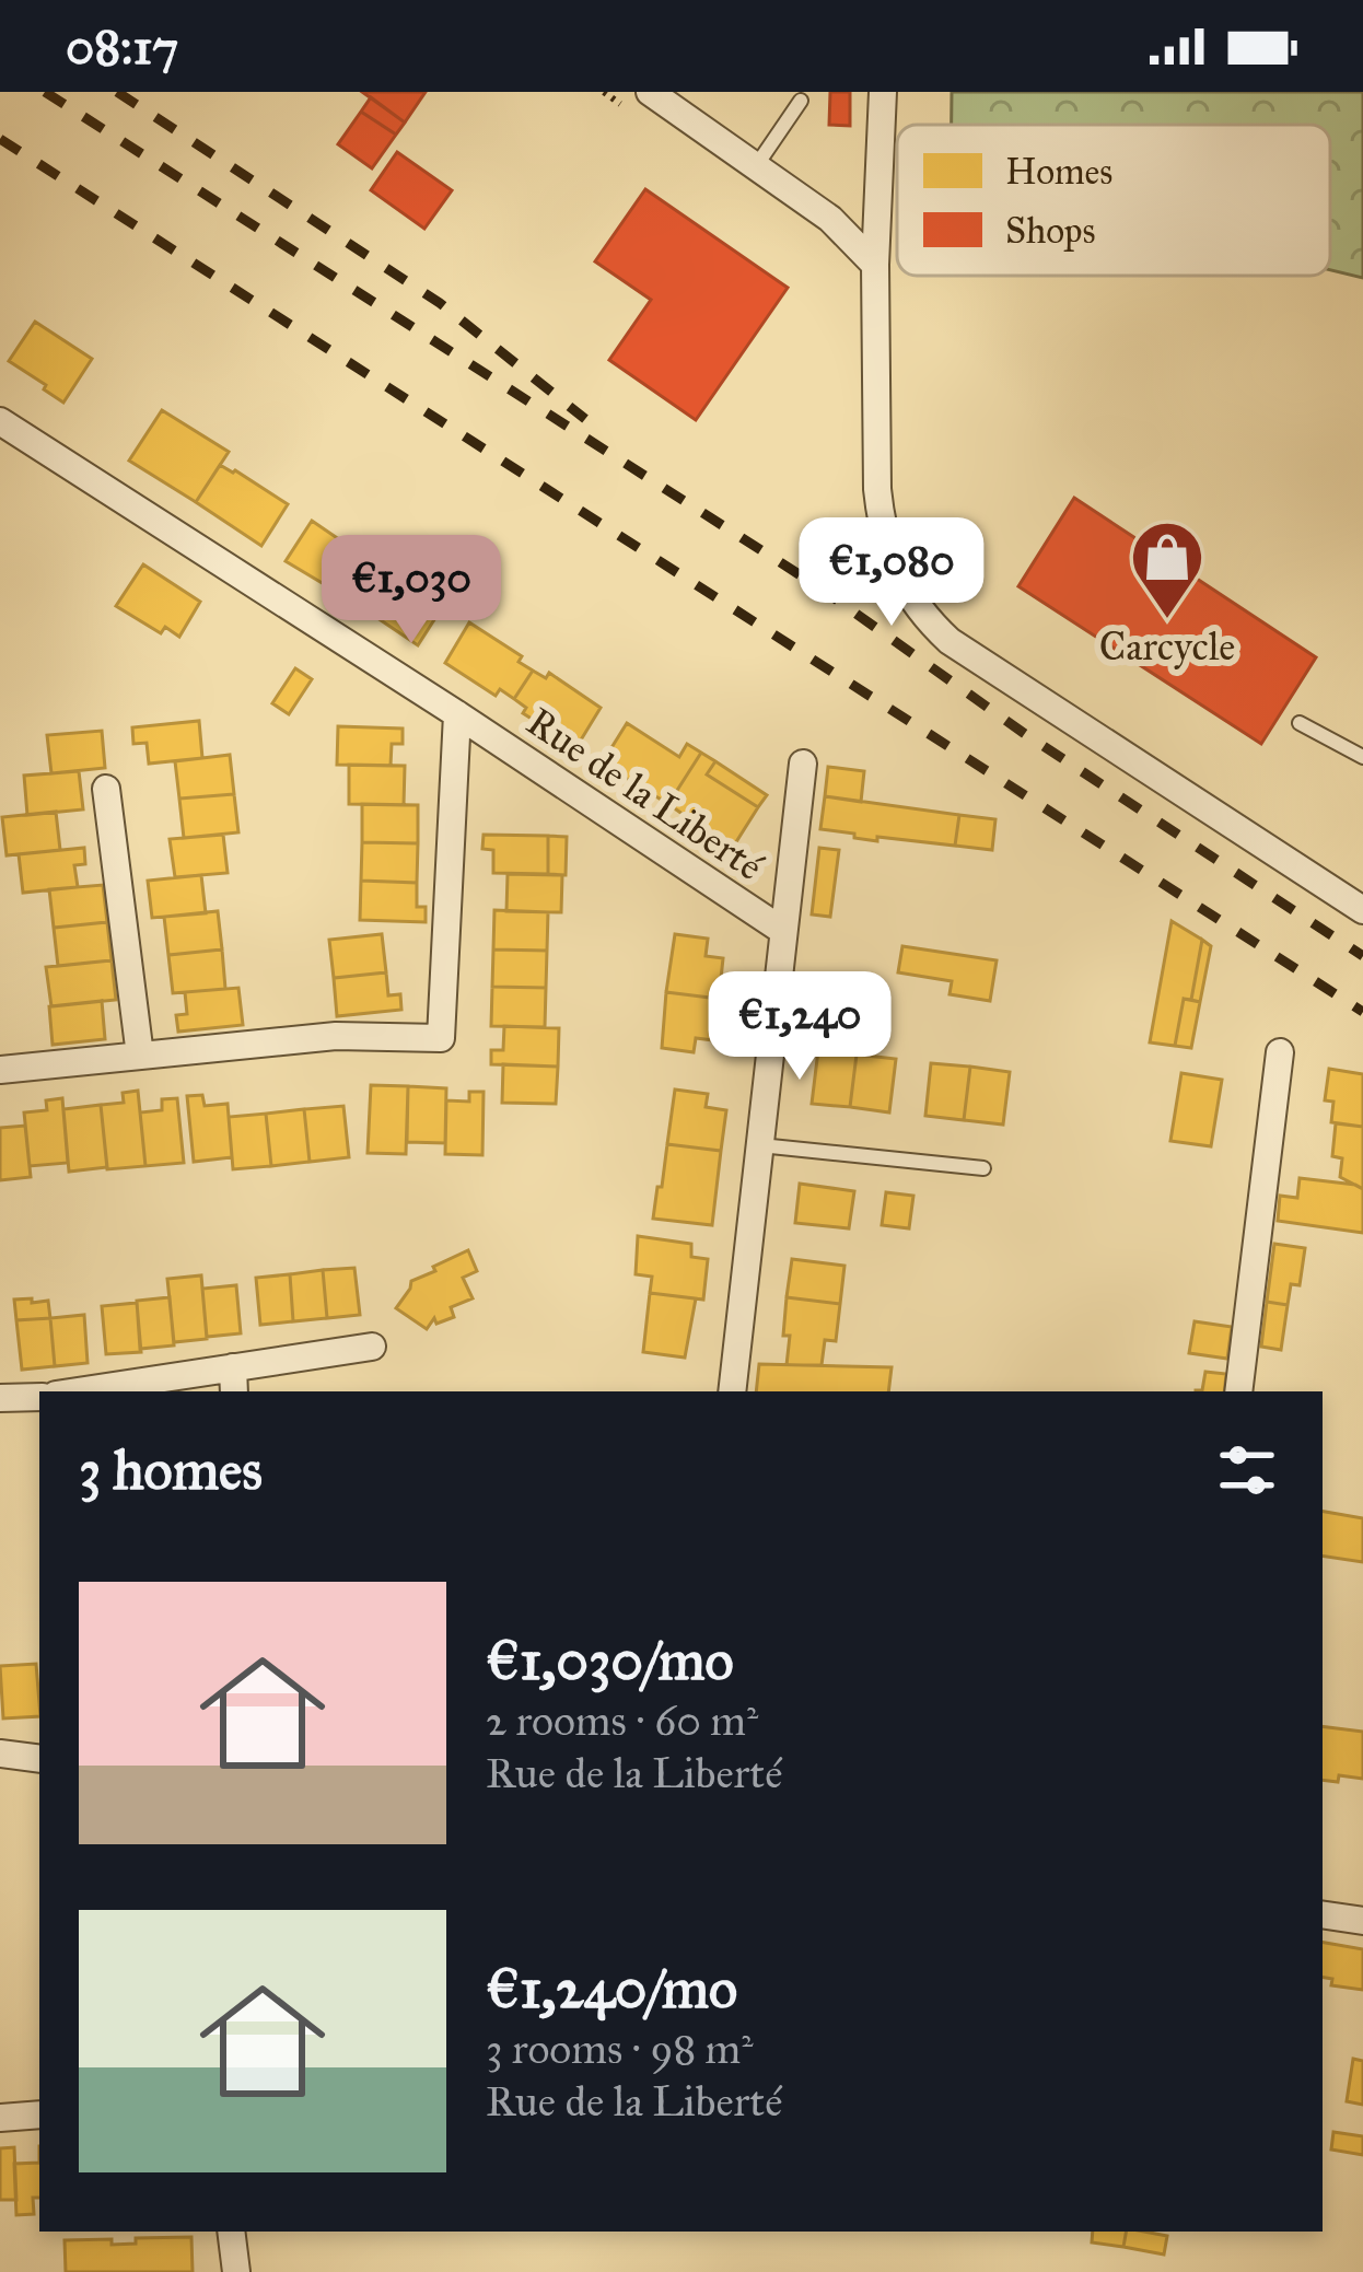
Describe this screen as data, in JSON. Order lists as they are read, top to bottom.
{
  "streets": {
    "street": ["Rue de la Liberté"]
  },
  "places": {
    "shop": ["Carcycle"]
  },
  "legend": ["Homes", "Shops"],
  "page": {
    "status": "08:17",
    "price": ["€1,080", "€1,030", "€1,240"],
    "heading": "3 homes",
    "list": [
      {
        "name": "€1,030/mo",
        "note": "2 rooms · 60 m² · Rue de la Liberté"
      },
      {
        "name": "€1,240/mo",
        "note": "3 rooms · 98 m² · Rue de la Liberté"
      }
    ]
  }
}
